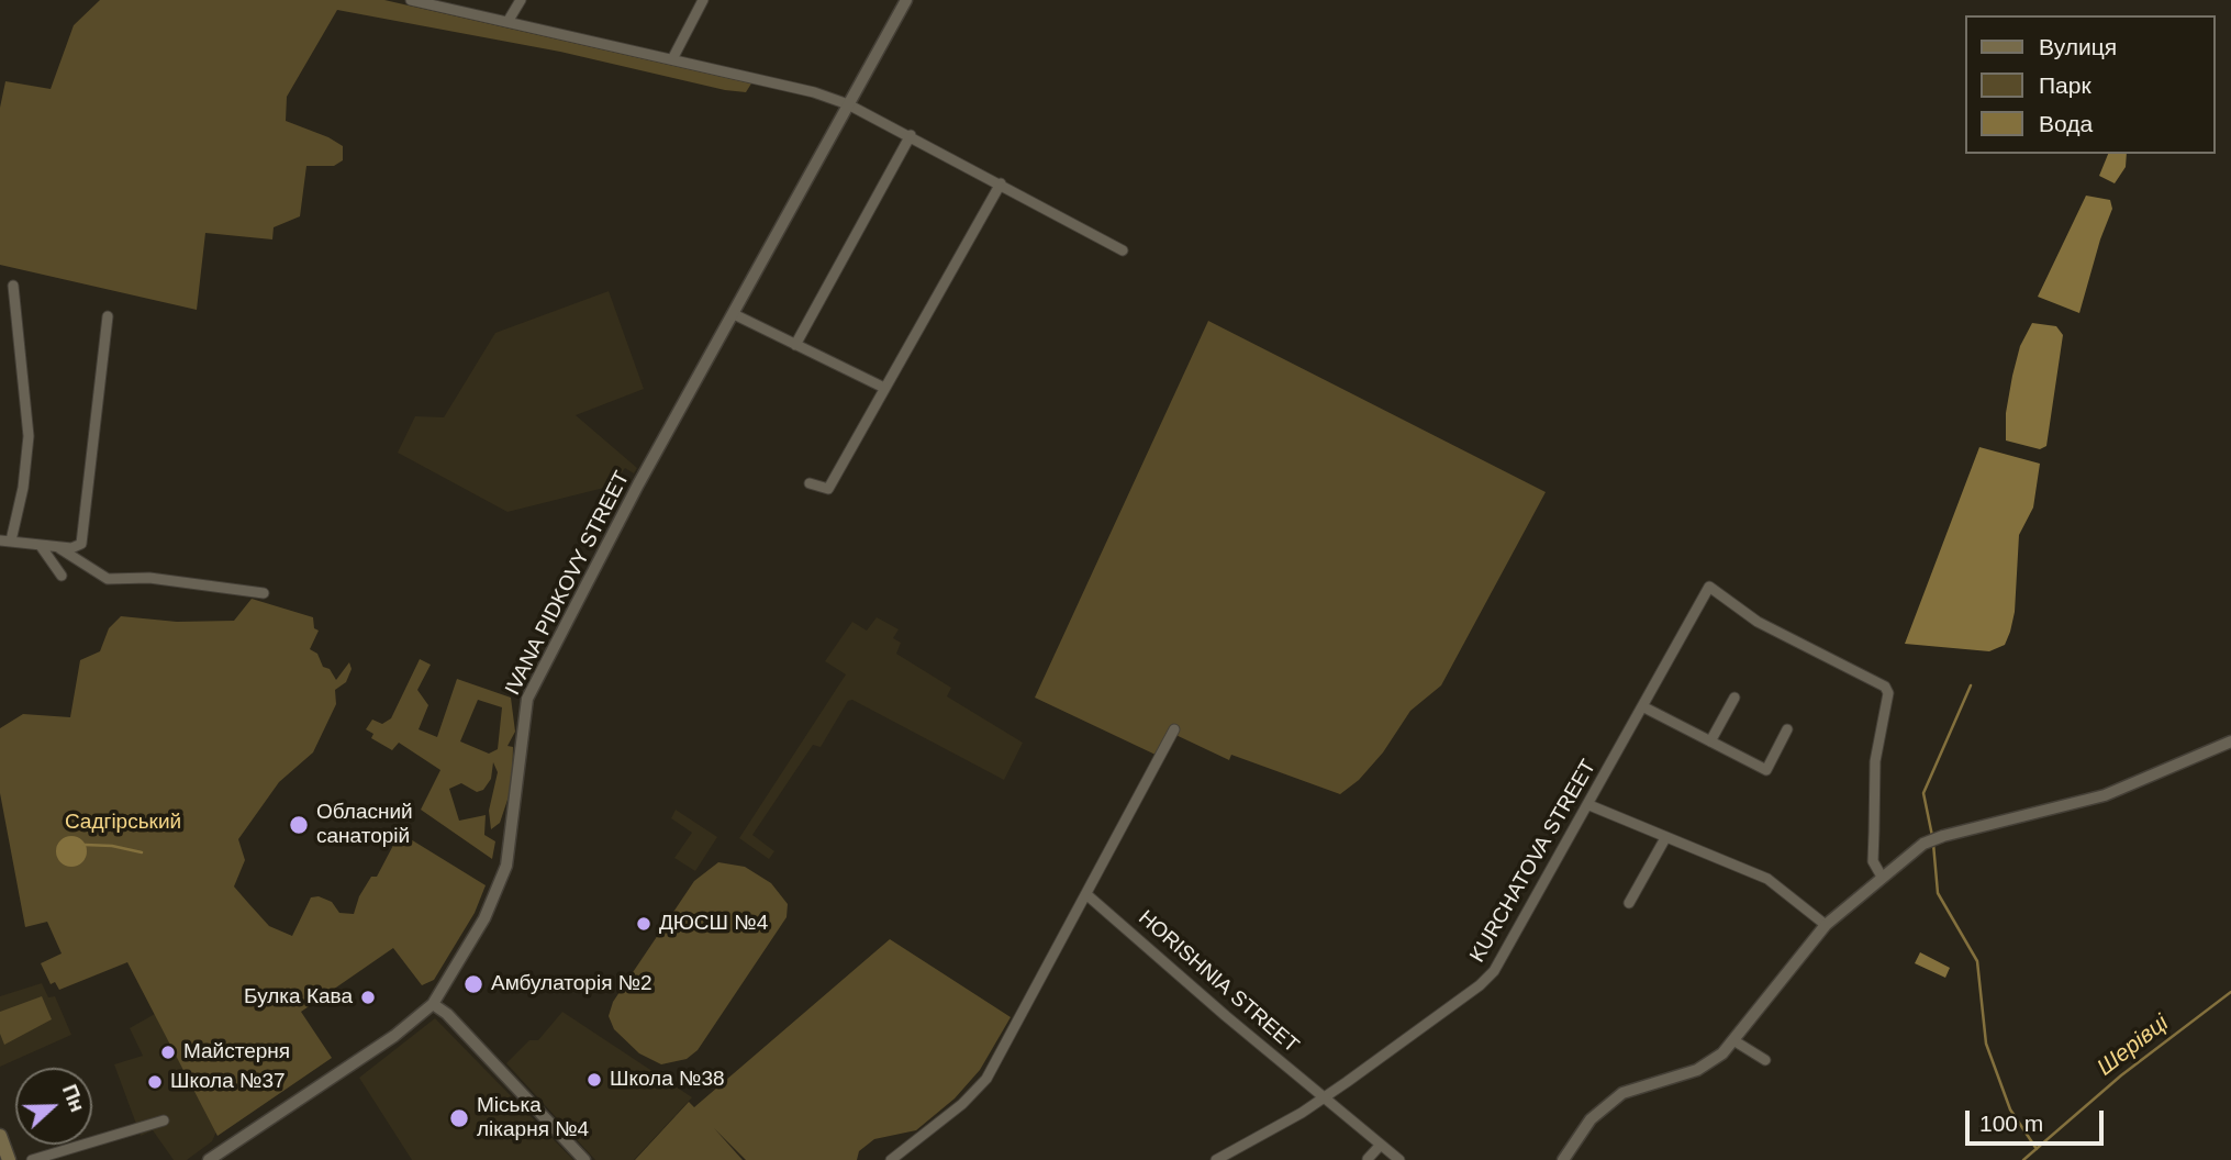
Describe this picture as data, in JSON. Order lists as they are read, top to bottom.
{
  "streets": {
    "street": ["IVANA PIDKOVY STREET", "KURCHATOVA STREET", "HORISHNIA STREET"]
  },
  "crossings": [
    ["KURCHATOVA STREET", "HORISHNIA STREET"]
  ],
  "water": ["Шерівці"],
  "parks": ["Садгірський"],
  "places": [
    "Обласний санаторій",
    "ДЮСШ №4",
    "Амбулаторія №2",
    "Булка Кава",
    "Майстерня",
    "Школа №38",
    "Школа №37",
    "Міська лікарня №4"
  ],
  "legend": ["Вулиця", "Парк", "Вода"],
  "scale_bar": "100 m",
  "north": "right"
}
